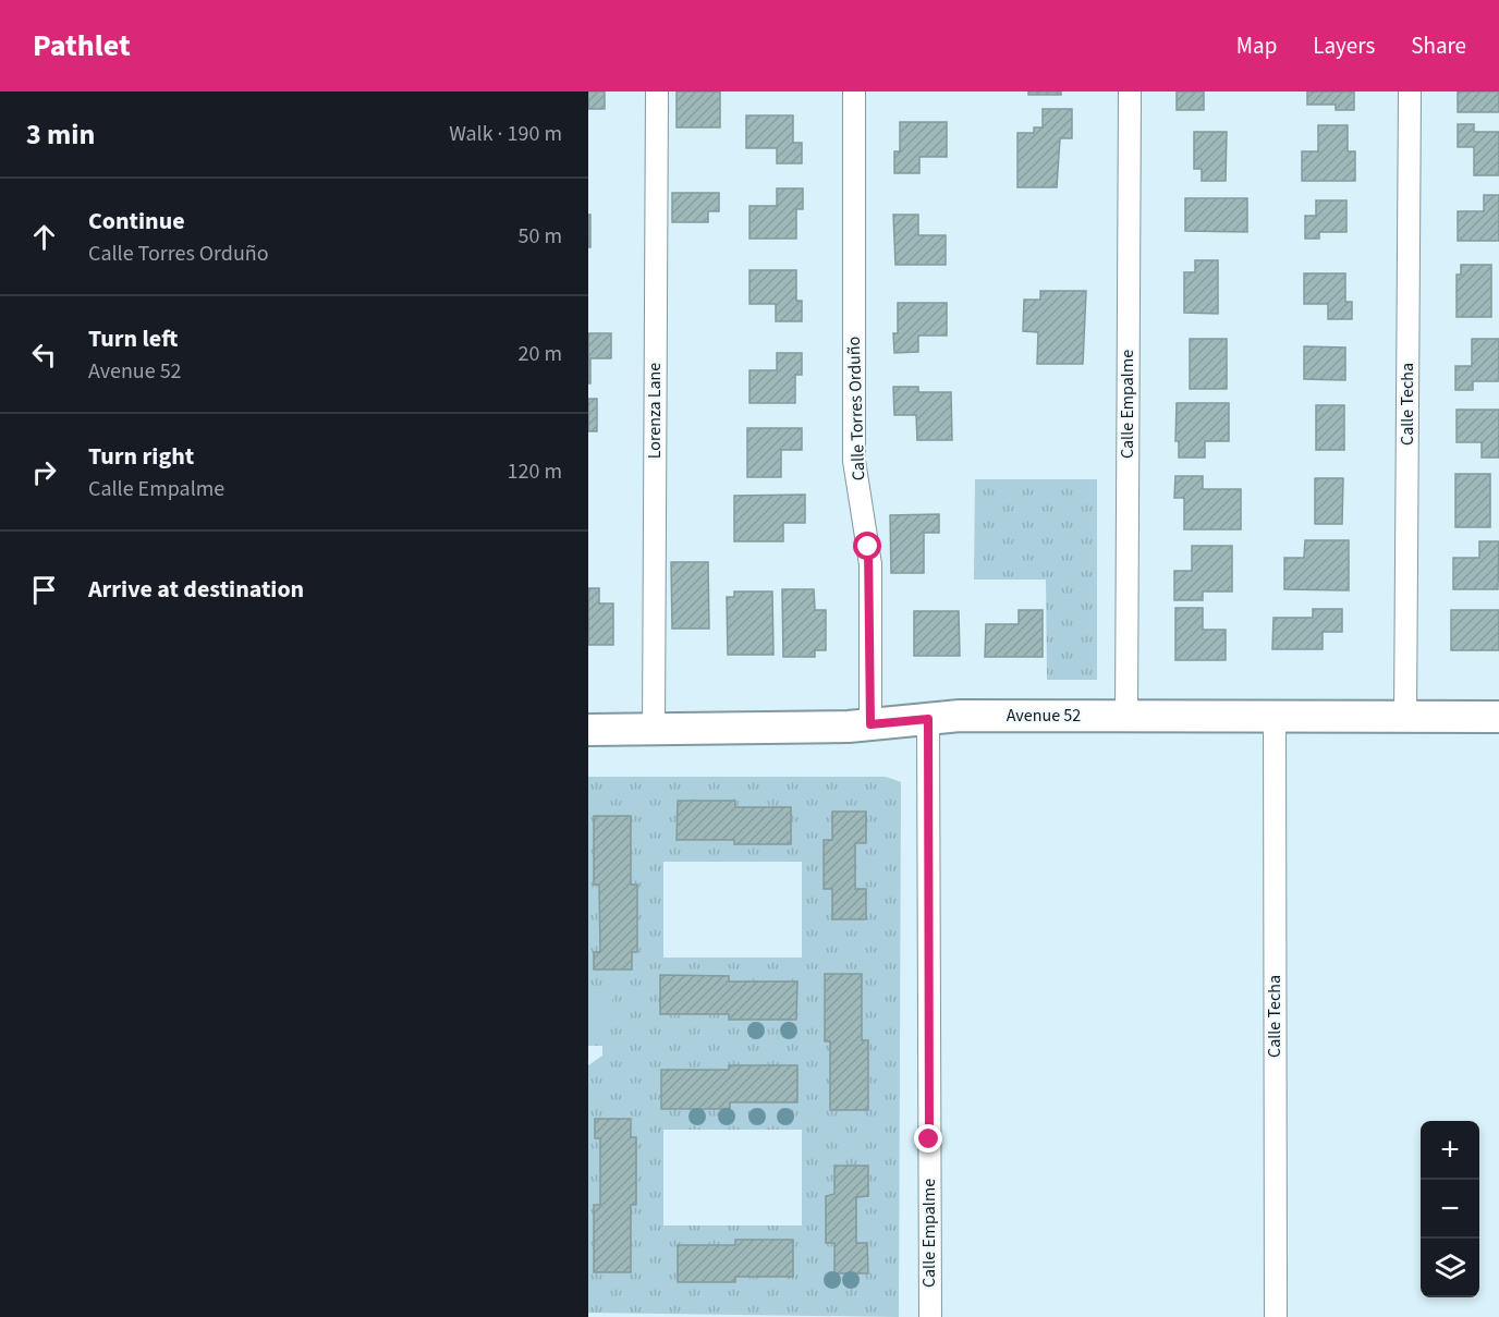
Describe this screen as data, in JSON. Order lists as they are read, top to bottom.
{
  "streets": {
    "main road": ["Avenue 52"],
    "street": [
      "Calle Empalme",
      "Calle Techa",
      "Calle Torres Orduño",
      "Lorenza Lane"
    ]
  },
  "crossings": [
    ["Calle Empalme", "Avenue 52"],
    ["Calle Techa", "Avenue 52"],
    ["Calle Torres Orduño", "Avenue 52"],
    ["Lorenza Lane", "Avenue 52"]
  ],
  "page": {
    "header": "Pathlet",
    "nav": ["Map", "Layers", "Share"],
    "heading": ["3 min", "Walk · 190 m"],
    "list": [
      ["Continue", "Calle Torres Orduño", "50 m"],
      ["Turn left", "Avenue 52", "20 m"],
      ["Turn right", "Calle Empalme", "120 m"],
      "Arrive at destination"
    ],
    "map_buttons": ["+", "−"]
  }
}
